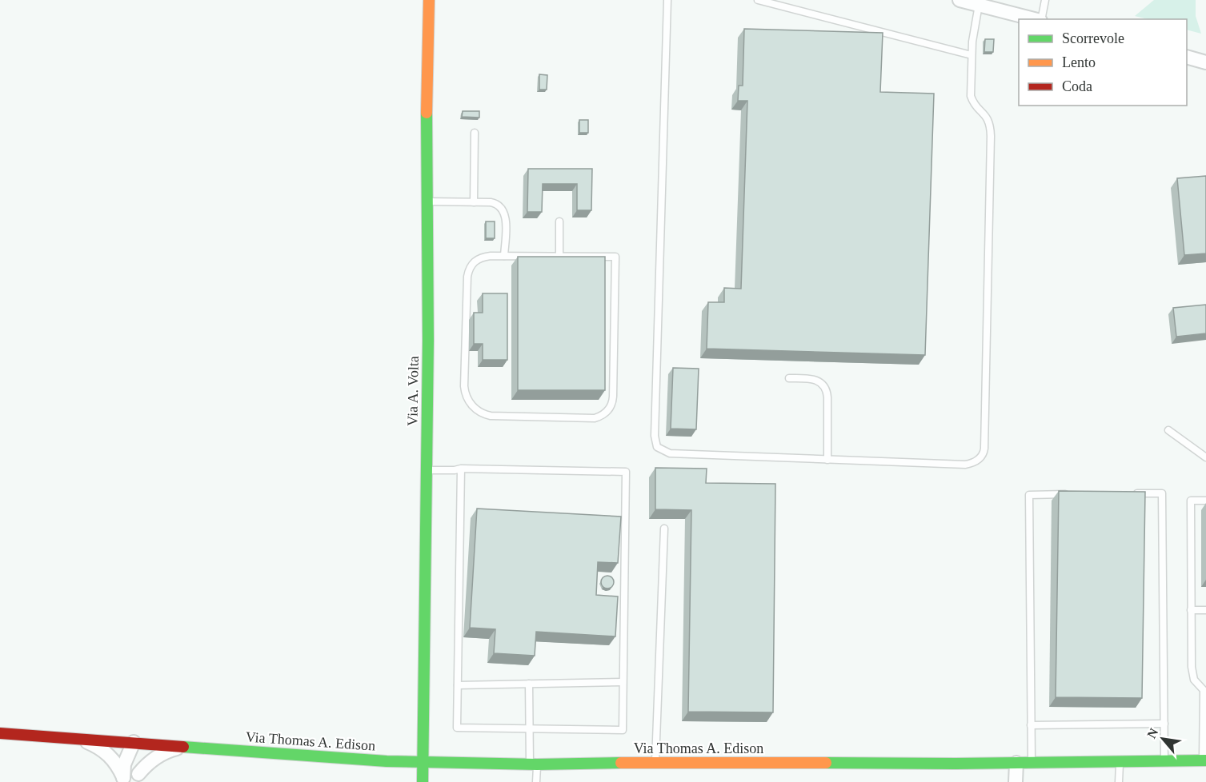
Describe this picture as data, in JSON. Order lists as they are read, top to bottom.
{
  "streets": {
    "street": ["Via A. Volta", "Via Thomas A. Edison"]
  },
  "crossings": [
    ["Via A. Volta", "Via Thomas A. Edison"]
  ],
  "legend": ["Scorrevole", "Lento", "Coda"],
  "north": "top left"
}
